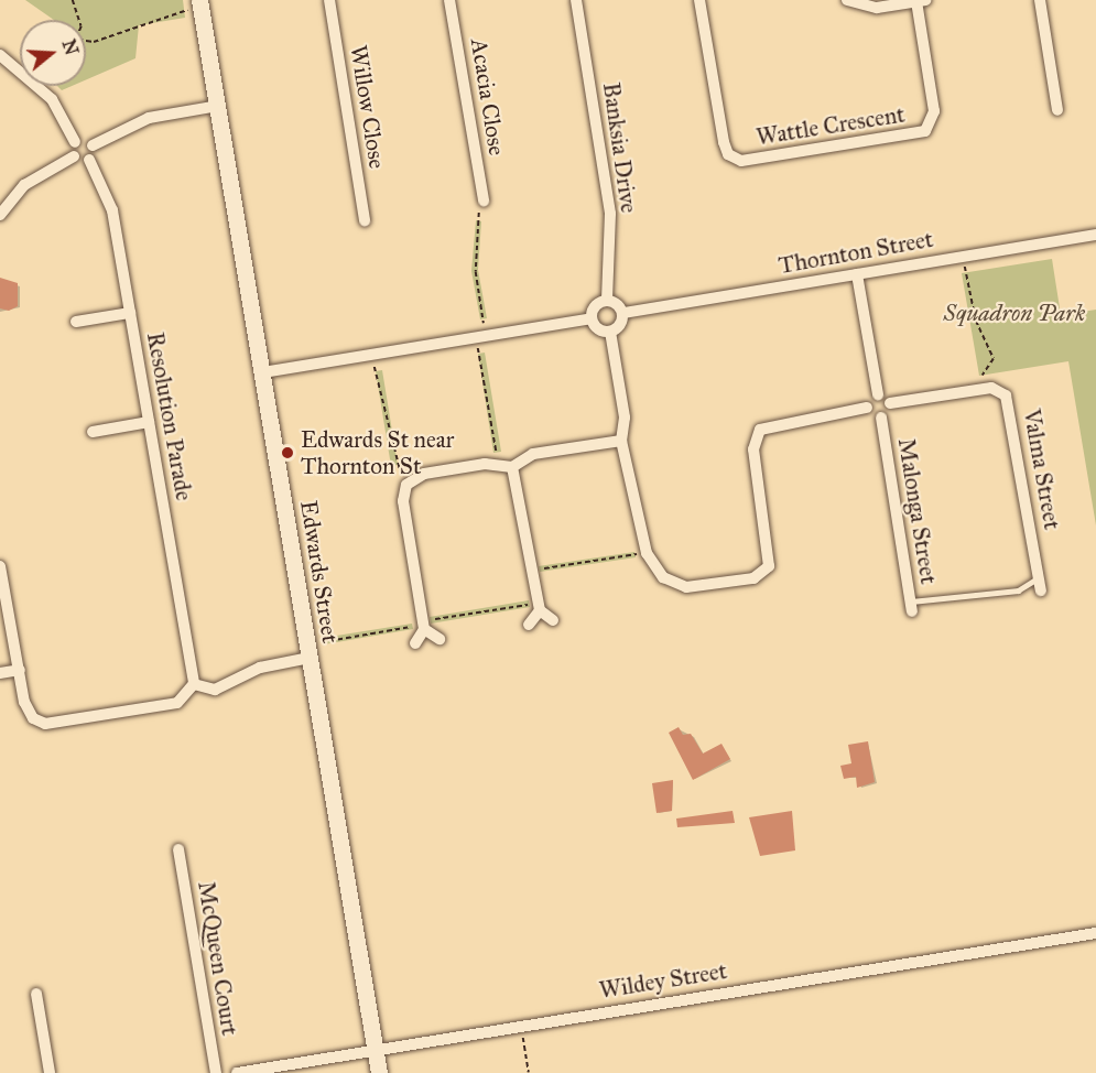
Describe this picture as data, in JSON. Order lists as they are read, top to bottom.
{
  "streets": {
    "main road": ["Edwards Street"],
    "street": [
      "Acacia Close",
      "Willow Close",
      "Wattle Crescent",
      "Banksia Drive",
      "Thornton Street",
      "Resolution Parade",
      "Valma Street",
      "Malonga Street",
      "McQueen Court",
      "Wildey Street"
    ]
  },
  "crossings": [
    ["Edwards Street", "Wildey Street"]
  ],
  "parks": ["Squadron Park"],
  "places": ["Edwards St near Thornton St"],
  "north": "right"
}
